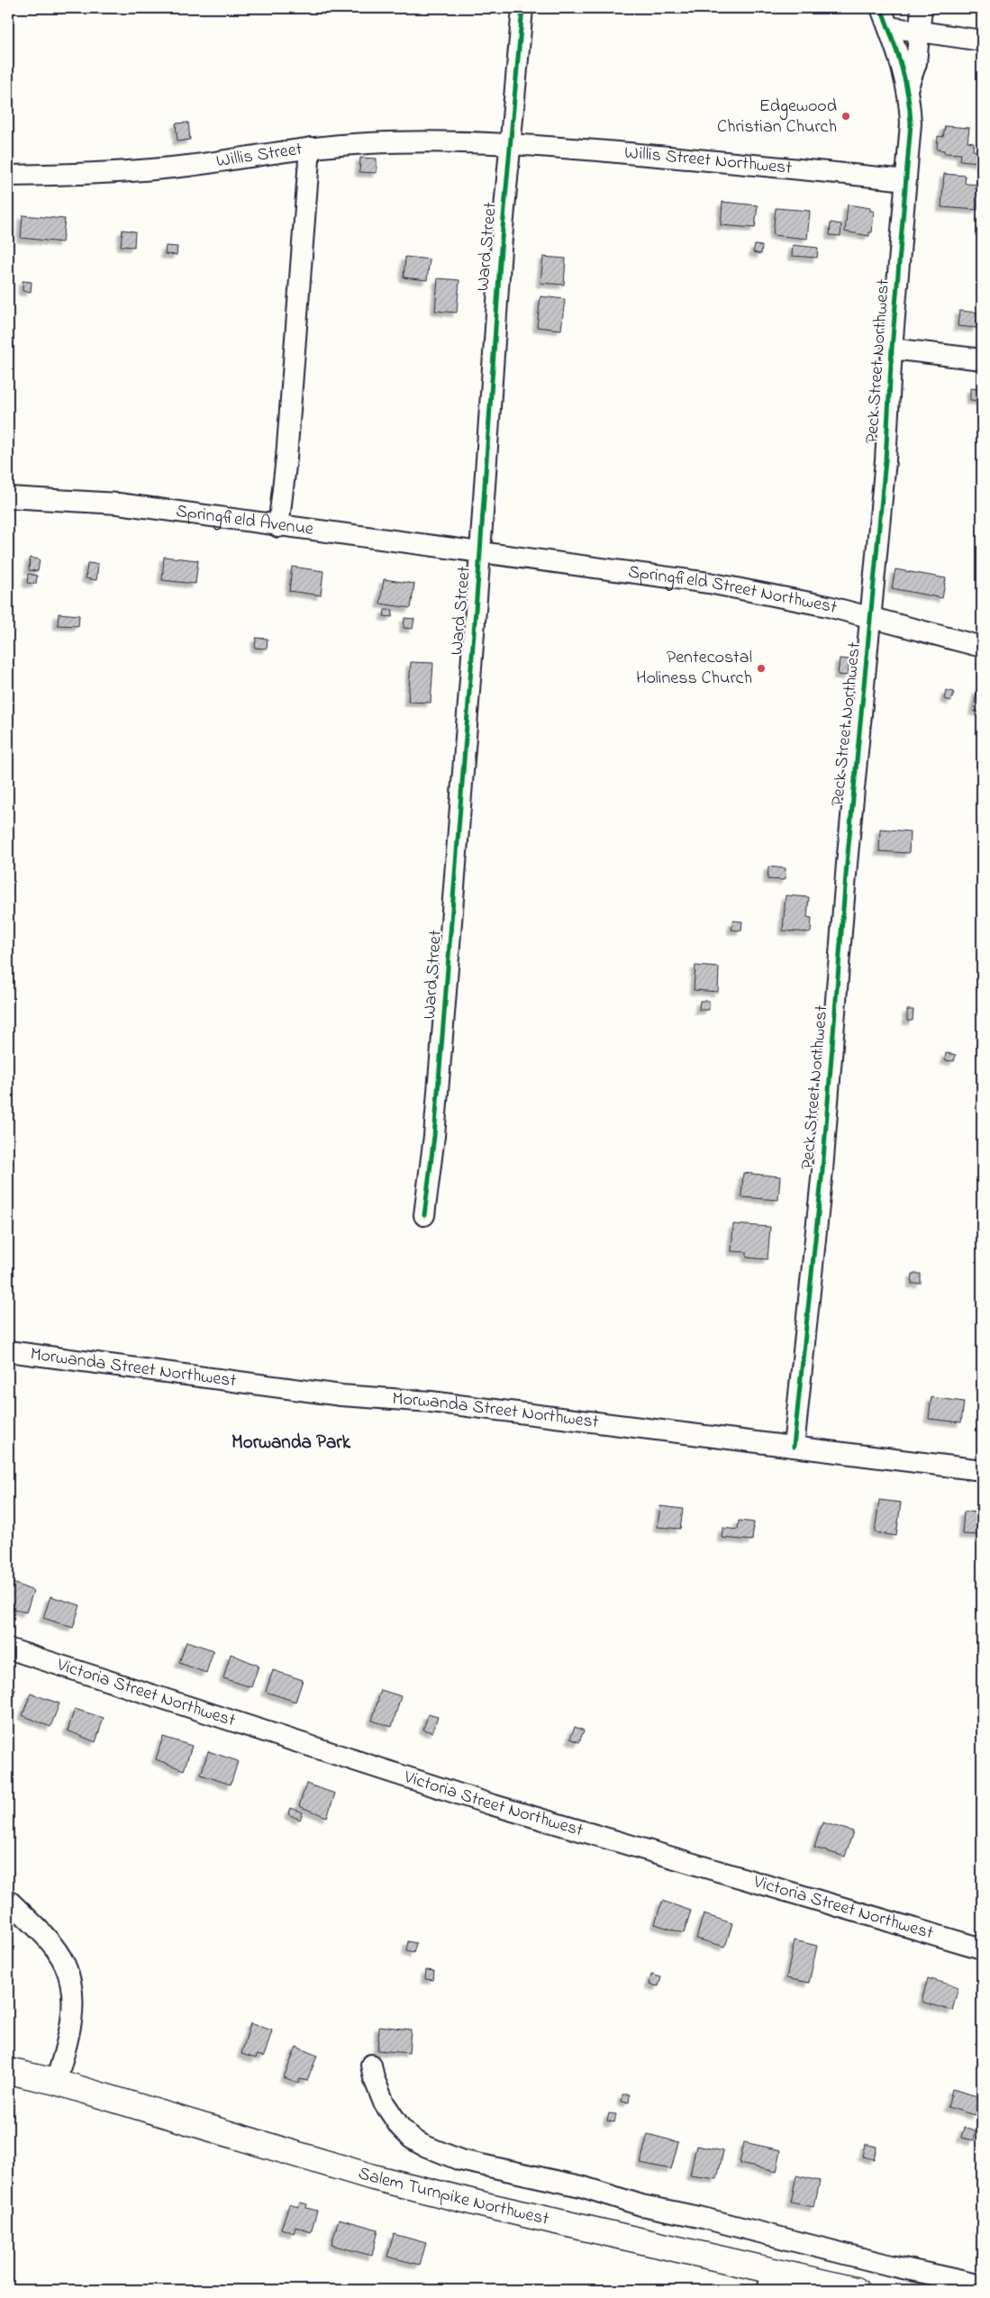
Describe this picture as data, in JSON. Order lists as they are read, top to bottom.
{
  "streets": {
    "street": [
      "Willis Street",
      "Willis Street Northwest",
      "Ward Street",
      "Peck Street Northwest",
      "Springfield Avenue",
      "Springfield Street Northwest",
      "Morwanda Street Northwest",
      "Victoria Street Northwest",
      "Salem Turnpike Northwest"
    ]
  },
  "crossings": [
    ["Willis Street", "Willis Street Northwest"],
    ["Willis Street", "Ward Street"],
    ["Willis Street Northwest", "Ward Street"],
    ["Willis Street Northwest", "Peck Street Northwest"],
    ["Ward Street", "Springfield Avenue"],
    ["Ward Street", "Springfield Street Northwest"],
    ["Peck Street Northwest", "Springfield Street Northwest"],
    ["Peck Street Northwest", "Morwanda Street Northwest"],
    ["Springfield Avenue", "Springfield Street Northwest"]
  ],
  "districts": ["Morwanda Park"],
  "places": ["Edgewood Christian Church", "Pentecostal Holiness Church"]
}
